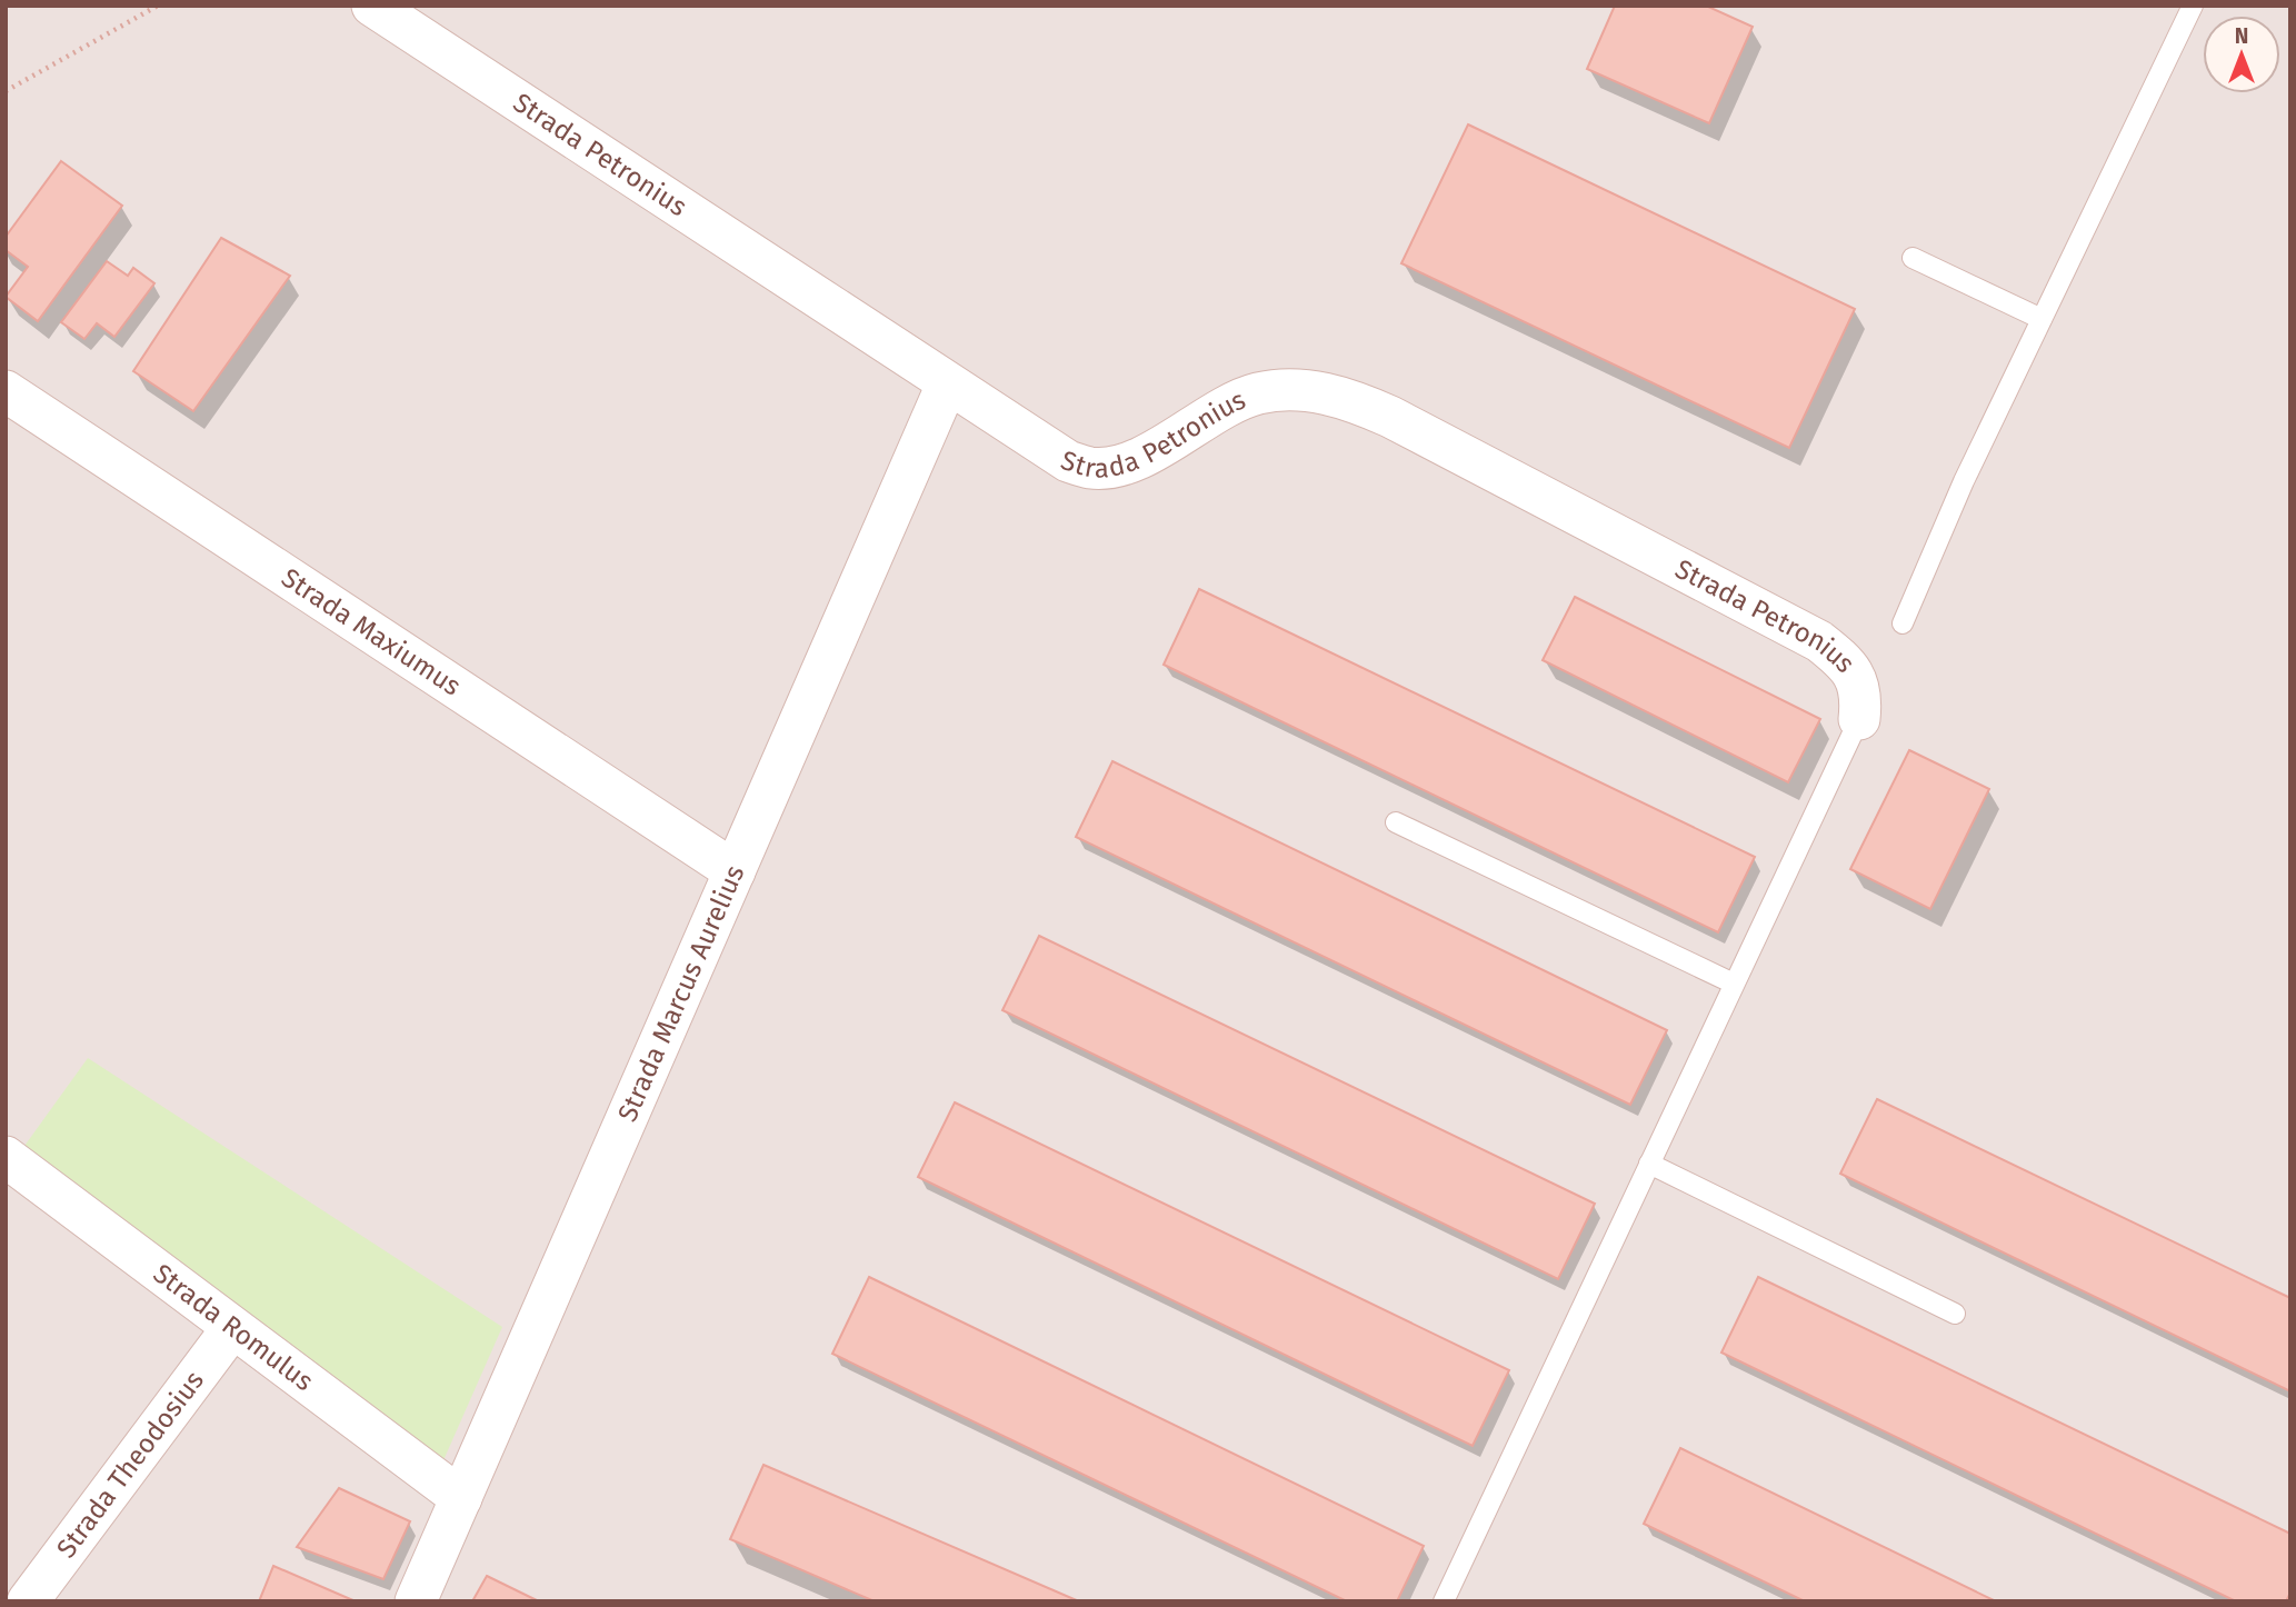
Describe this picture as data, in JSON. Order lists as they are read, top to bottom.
{
  "streets": {
    "street": [
      "Strada Petronius",
      "Strada Maxiumus",
      "Strada Marcus Aurelius",
      "Strada Romulus",
      "Strada Theodosius"
    ]
  },
  "crossings": [
    ["Strada Petronius", "Strada Marcus Aurelius"],
    ["Strada Maxiumus", "Strada Marcus Aurelius"],
    ["Strada Marcus Aurelius", "Strada Romulus"],
    ["Strada Romulus", "Strada Theodosius"]
  ],
  "north": "top"
}
